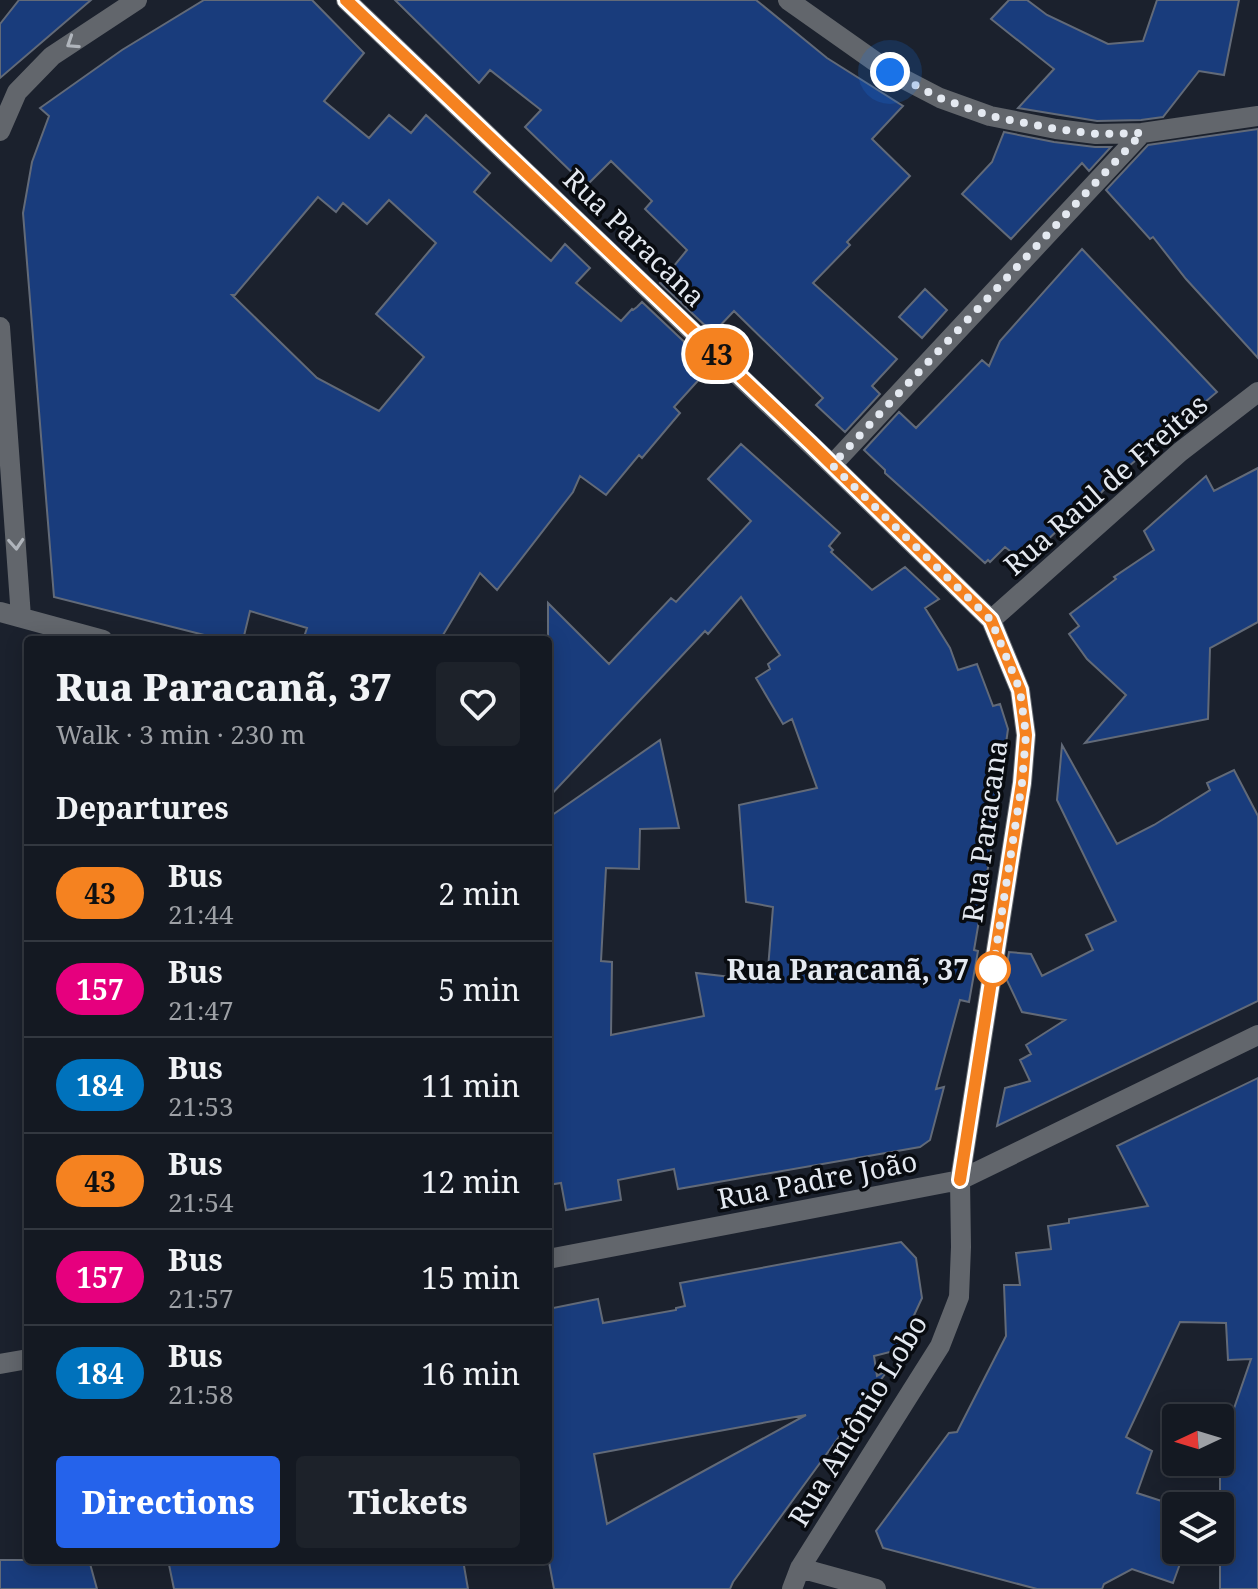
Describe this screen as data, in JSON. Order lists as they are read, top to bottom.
{
  "streets": {
    "street": [
      "Rua Paracana",
      "Rua Raul de Freitas",
      "Rua Padre João",
      "Rua Antônio Lobo"
    ]
  },
  "crossings": [
    ["Rua Paracana", "Rua Raul de Freitas"],
    ["Rua Paracana", "Rua Padre João"],
    ["Rua Paracana", "Rua Antônio Lobo"],
    ["Rua Padre João", "Rua Antônio Lobo"]
  ],
  "places": ["Rua Paracanã, 37"],
  "lines": ["bus line 43"],
  "north": "left",
  "page": {
    "on_map": "43",
    "heading": [
      ["Rua Paracanã, 37", "Walk · 3 min · 230 m"],
      "Departures"
    ],
    "list": [
      {
        "mark": "43",
        "name": "Bus",
        "note": "21:44",
        "value": "2 min"
      },
      {
        "mark": "157",
        "name": "Bus",
        "note": "21:47",
        "value": "5 min"
      },
      {
        "mark": "184",
        "name": "Bus",
        "note": "21:53",
        "value": "11 min"
      },
      {
        "mark": "43",
        "name": "Bus",
        "note": "21:54",
        "value": "12 min"
      },
      {
        "mark": "157",
        "name": "Bus",
        "note": "21:57",
        "value": "15 min"
      },
      {
        "mark": "184",
        "name": "Bus",
        "note": "21:58",
        "value": "16 min"
      }
    ],
    "buttons": ["Directions", "Tickets"]
  }
}
